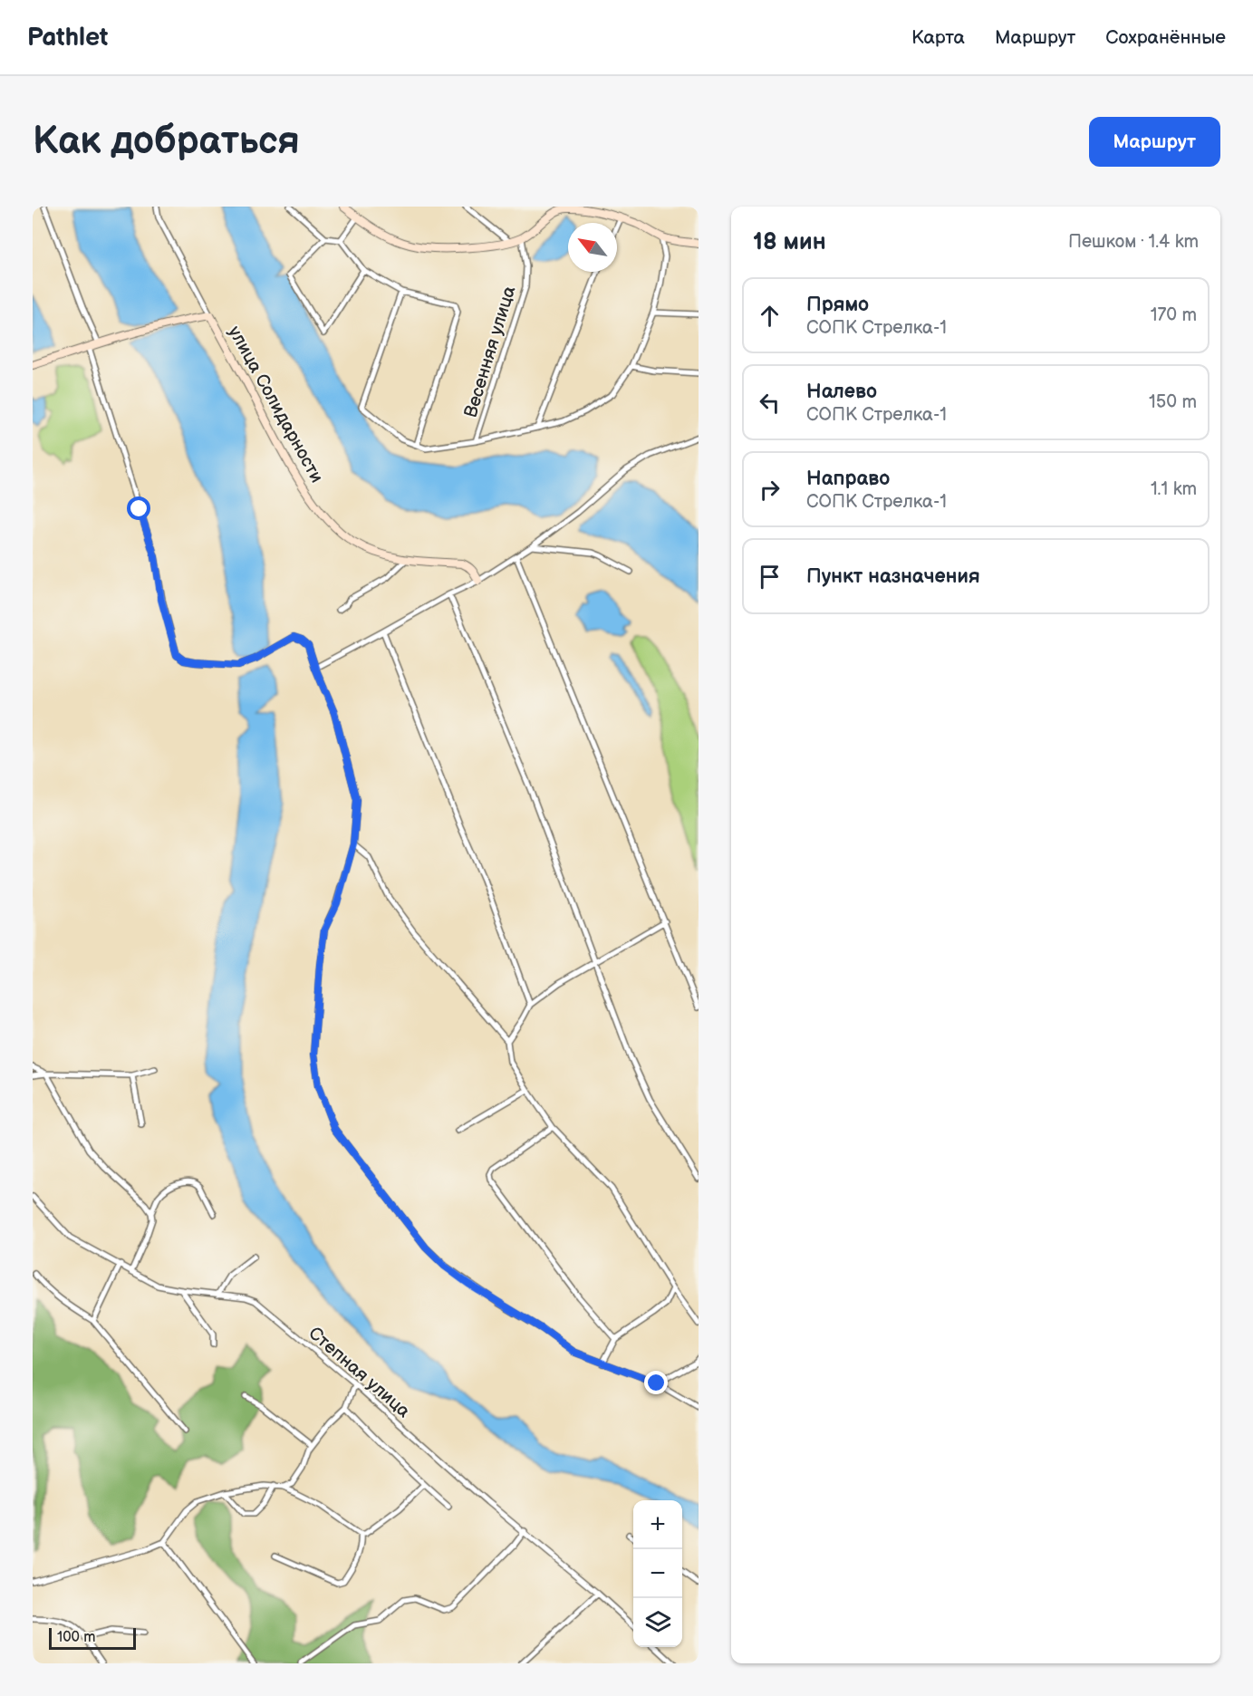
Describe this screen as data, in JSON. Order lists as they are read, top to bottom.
{
  "streets": {
    "street": ["Весенняя улица", "улица Солидарности", "Степная улица"]
  },
  "scale_bar": "100 m",
  "north": "top left",
  "page": {
    "header": "Pathlet",
    "nav": ["Карта", "Маршрут", "Сохранённые"],
    "buttons": "Маршрут",
    "title": "Как добраться",
    "heading": ["18 мин", "Пешком · 1.4 km"],
    "list": [
      ["Прямо", "СОПК Стрелка-1", "170 m"],
      ["Налево", "СОПК Стрелка-1", "150 m"],
      ["Направо", "СОПК Стрелка-1", "1.1 km"],
      "Пункт назначения"
    ],
    "map_buttons": ["+", "−"],
    "scale": "100 m"
  }
}
